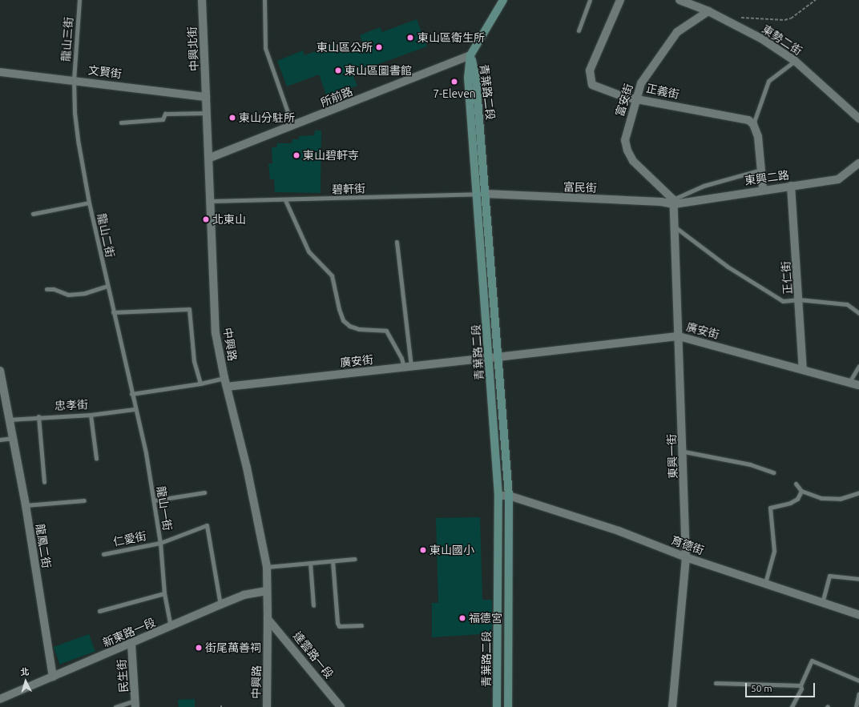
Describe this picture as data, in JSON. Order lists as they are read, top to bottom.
{
  "streets": {
    "main road": ["青葉路二段"],
    "street": [
      "東勢二街",
      "中興北街",
      "文賢街",
      "正義街",
      "所前路",
      "富安街",
      "東興二路",
      "富民街",
      "正仁街",
      "廣安街",
      "中興路",
      "東興一街",
      "育德街",
      "龍鳳二街",
      "新東路一段",
      "達雲路一段",
      "民生街"
    ],
    "lane": [
      "龍山三街",
      "碧軒街",
      "龍山二街",
      "忠孝街",
      "龍山一街",
      "仁愛街"
    ]
  },
  "crossings": [
    ["龍山三街", "文賢街"],
    ["龍山三街", "龍山二街"],
    ["東勢二街", "富安街"],
    ["中興北街", "文賢街"],
    ["中興北街", "中興路"],
    ["文賢街", "龍山二街"],
    ["文賢街", "中興路"],
    ["正義街", "富安街"],
    ["青葉路二段", "所前路"],
    ["青葉路二段", "富民街"],
    ["青葉路二段", "碧軒街"],
    ["青葉路二段", "廣安街"],
    ["青葉路二段", "育德街"],
    ["所前路", "中興路"],
    ["富安街", "東興二路"],
    ["富安街", "富民街"],
    ["富安街", "東興一街"],
    ["東興二路", "富民街"],
    ["東興二路", "正仁街"],
    ["東興二路", "東興一街"],
    ["富民街", "碧軒街"],
    ["富民街", "東興一街"],
    ["碧軒街", "中興路"],
    ["龍山二街", "龍山一街"],
    ["正仁街", "廣安街"],
    ["廣安街", "中興路"],
    ["廣安街", "東興一街"],
    ["中興路", "新東路一段"],
    ["中興路", "達雲路一段"],
    ["忠孝街", "龍山一街"],
    ["忠孝街", "龍鳳二街"],
    ["東興一街", "育德街"],
    ["龍山一街", "仁愛街"],
    ["龍山一街", "新東路一段"],
    ["仁愛街", "新東路一段"],
    ["龍鳳二街", "新東路一段"],
    ["新東路一段", "民生街"]
  ],
  "places": [
    "東山區衛生所",
    "東山區公所",
    "東山區圖書館",
    "7-Eleven",
    "東山分駐所",
    "東山碧軒寺",
    "北東山",
    "東山國小",
    "福德宮",
    "街尾萬善祠"
  ],
  "scale_bar": "50 m",
  "north": "top"
}
